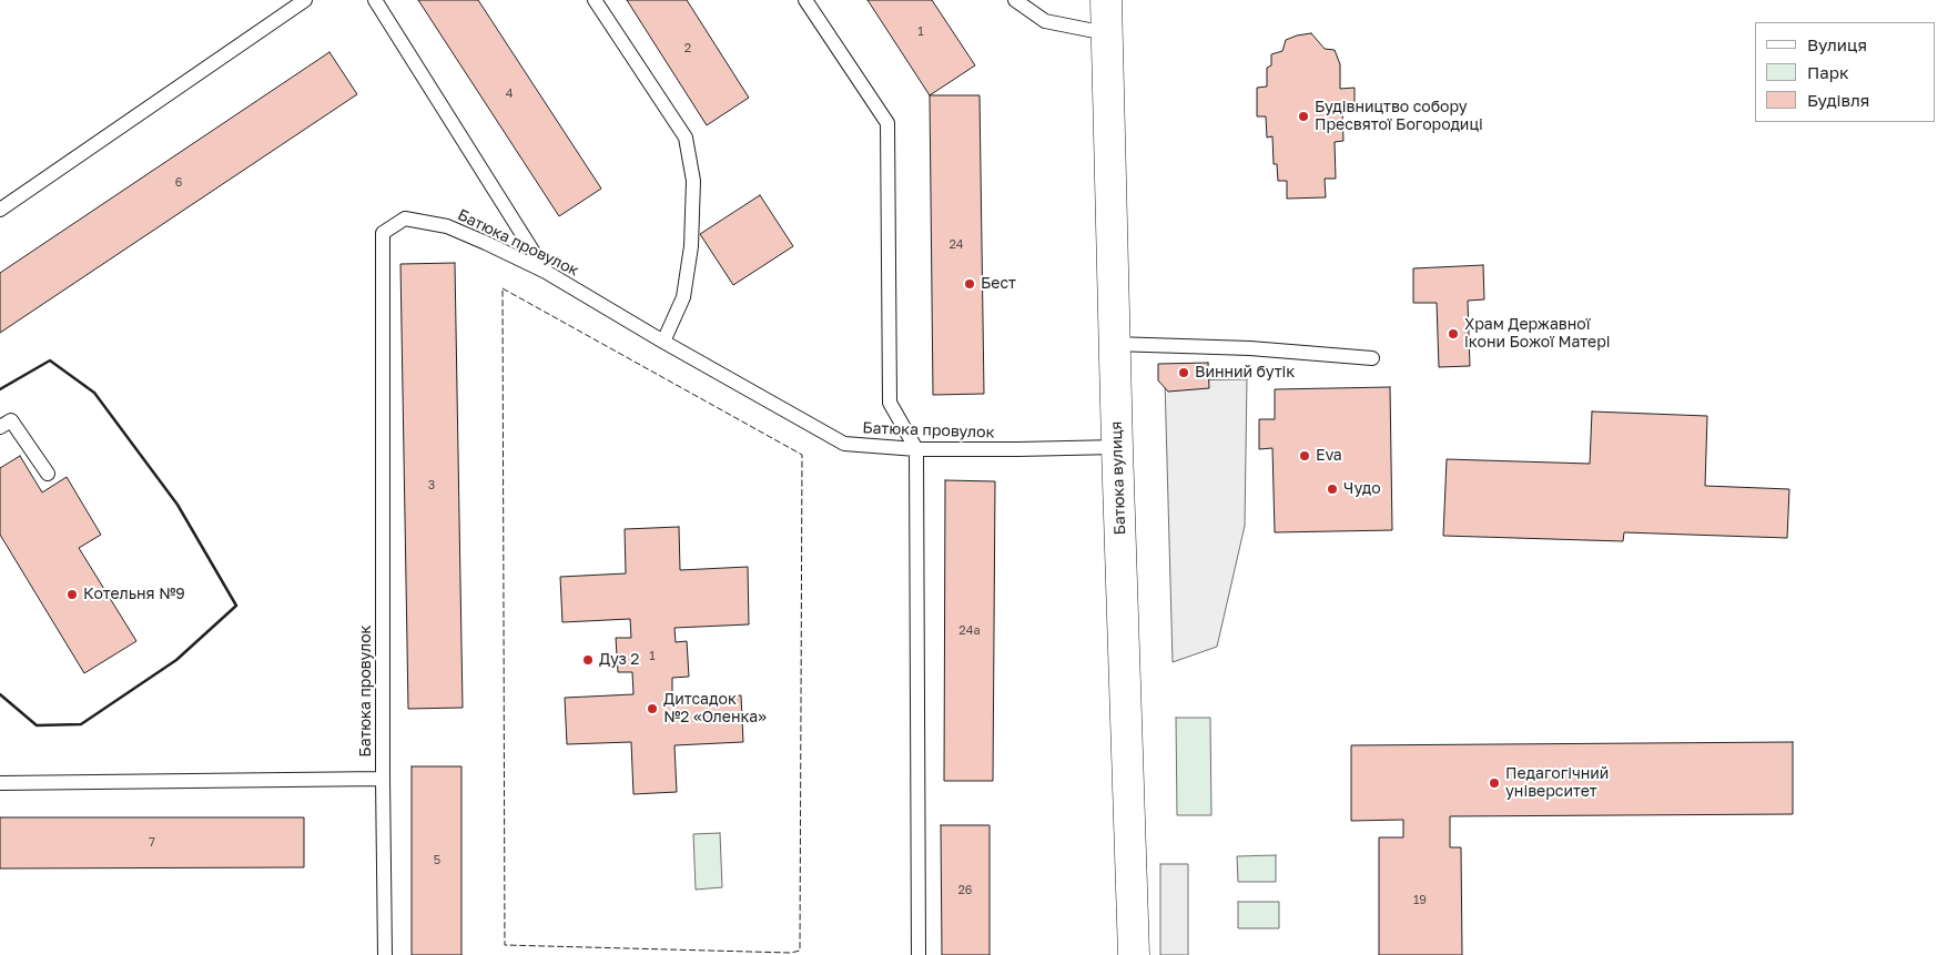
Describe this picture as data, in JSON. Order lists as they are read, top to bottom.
{
  "streets": {
    "street": ["Батюка вулиця"],
    "lane": ["Батюка провулок"]
  },
  "crossings": [
    ["Батюка провулок", "Батюка вулиця"]
  ],
  "places": [
    "Будівництво собору Пресвятої Богородиці",
    "Бест",
    "Храм Державної ікони Божої Матері",
    "Винний бутік",
    "Eva",
    "Чудо",
    "Котельня №9",
    "Дуз 2",
    "Дитсадок №2 «Оленка»",
    "Педагогічний університет"
  ],
  "house_numbers": [
    "1",
    "2",
    "4",
    "6",
    "24",
    "3",
    "24а",
    "1",
    "7",
    "5",
    "26",
    "19"
  ],
  "legend": ["Вулиця", "Парк", "Будівля"]
}
